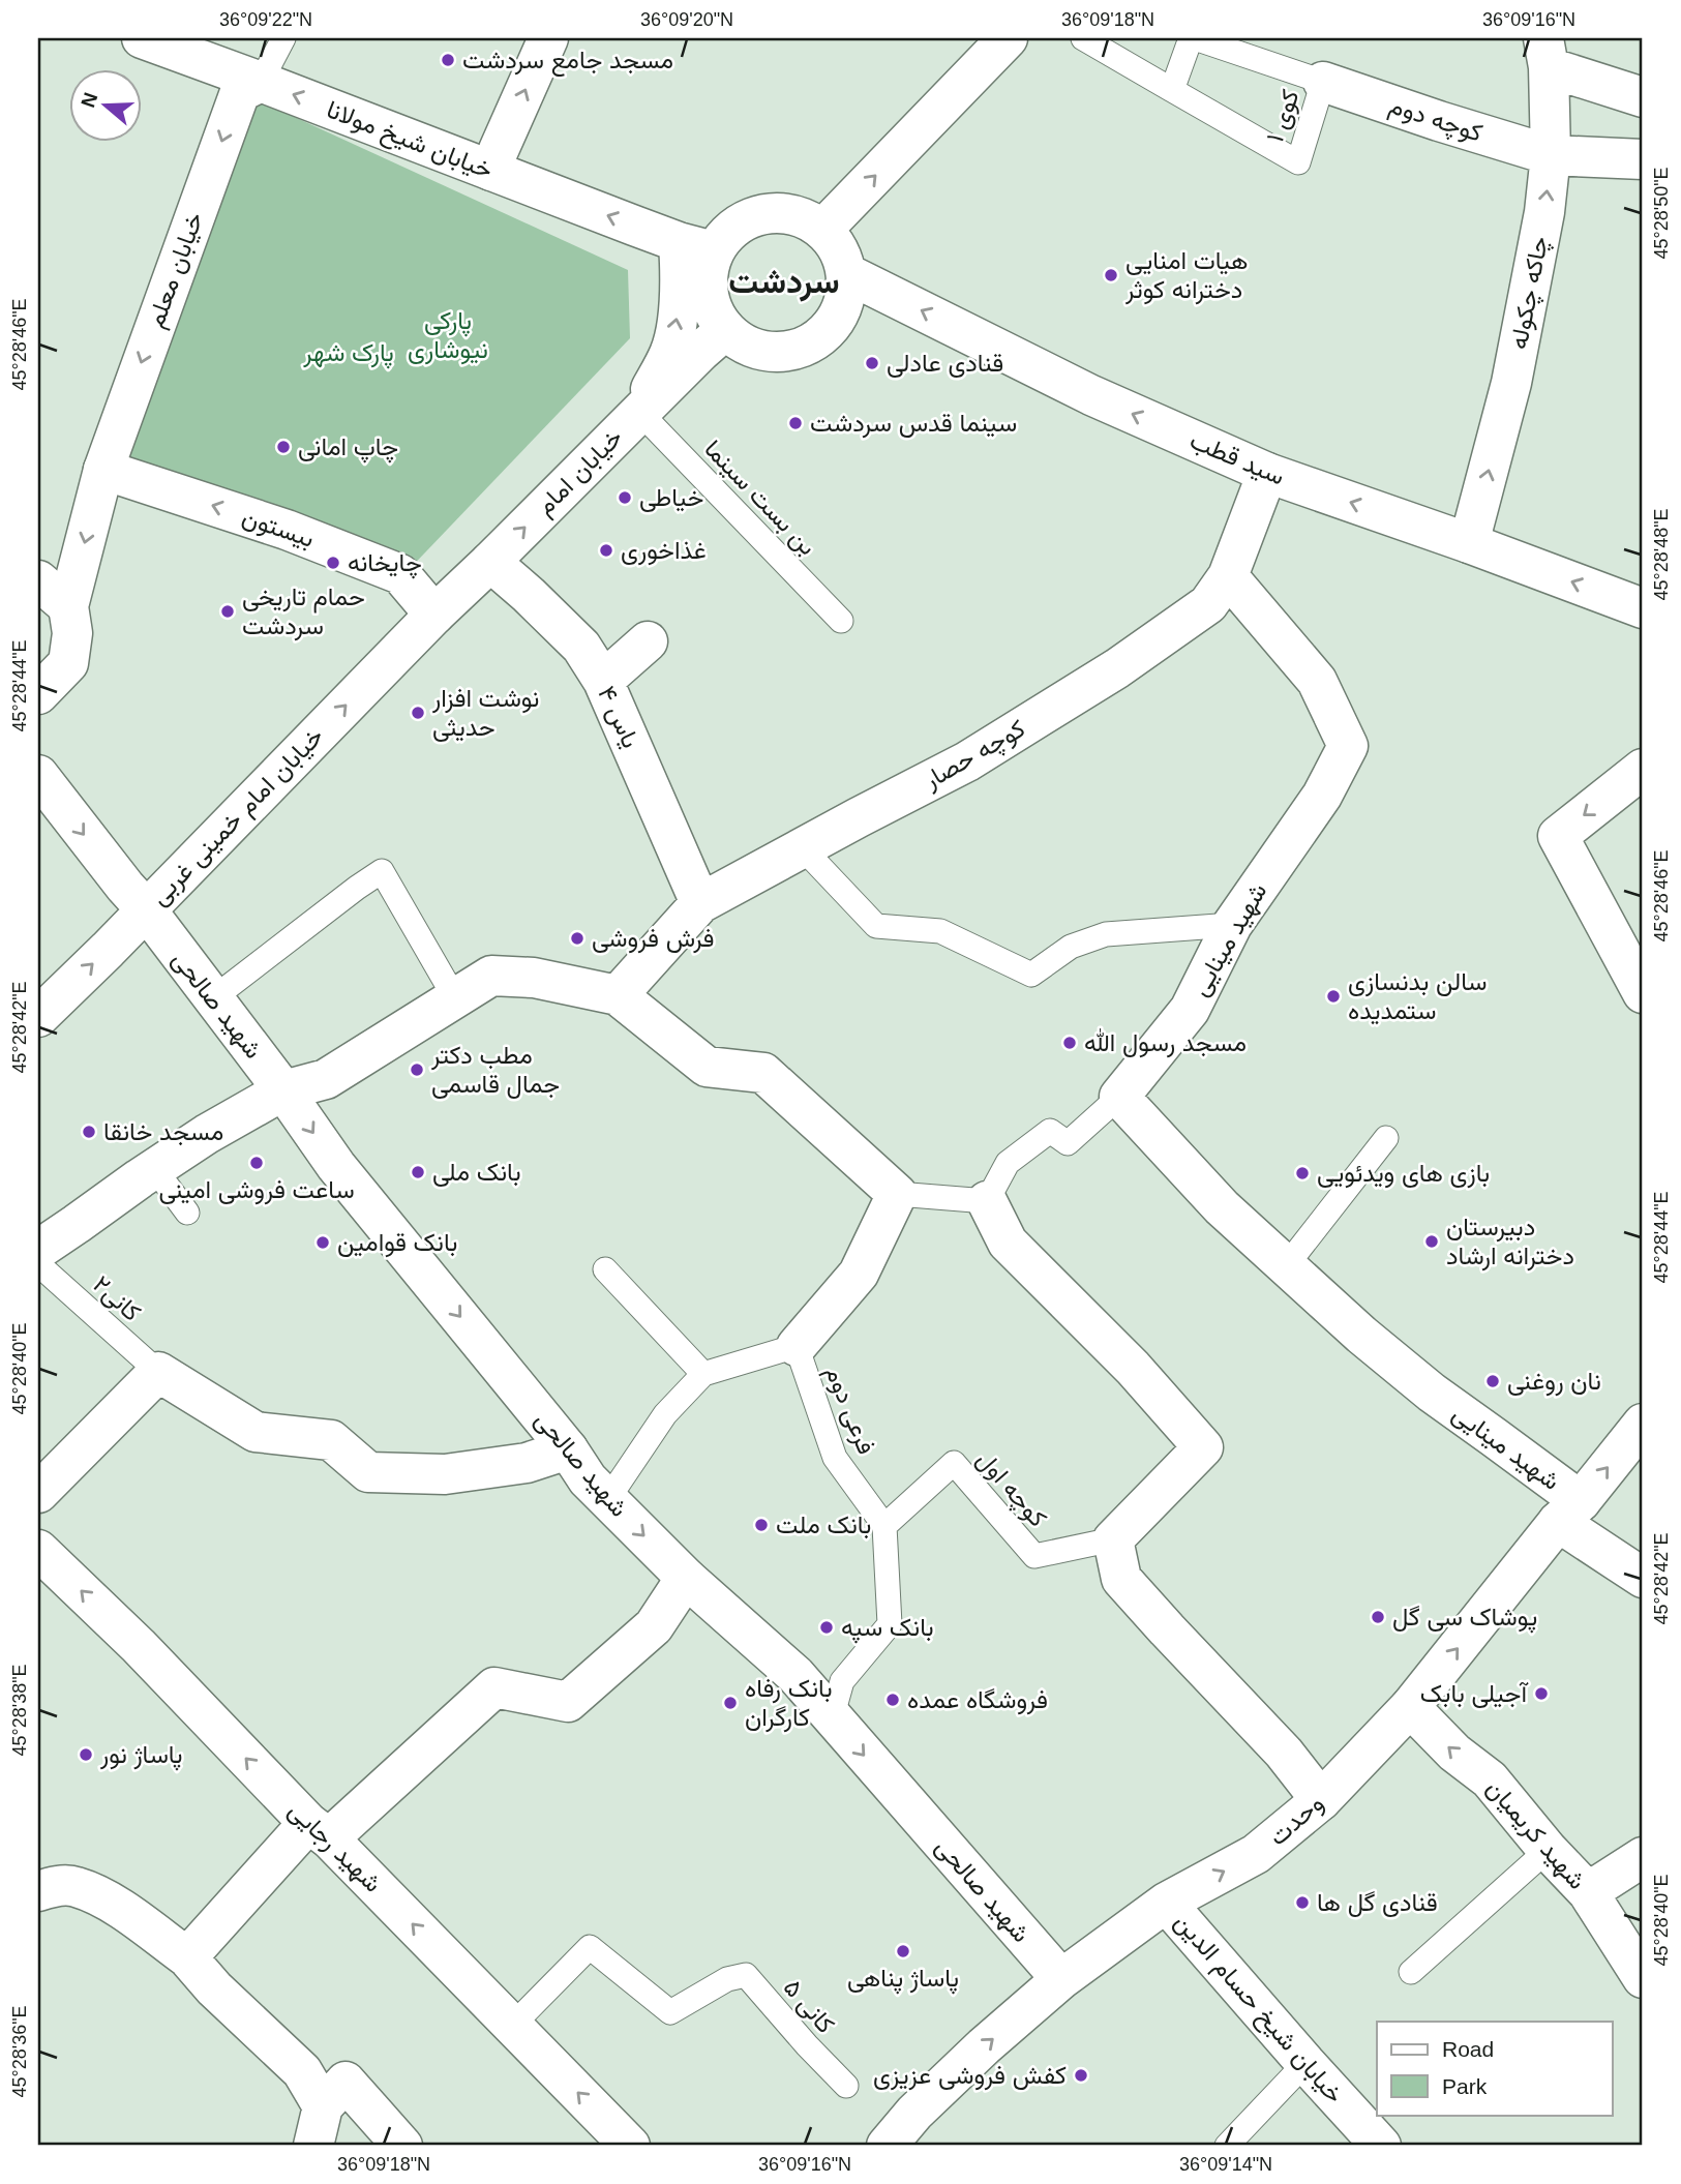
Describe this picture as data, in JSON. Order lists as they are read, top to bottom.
{
  "streets": {
    "street": [
      "کوچه دوم",
      "خیابان شیخ مولانا",
      "خیابان معلم",
      "چاکه چکوله",
      "سید قطب",
      "خیابان امام",
      "بیستون",
      "یاس ۴",
      "کوچه حصار",
      "خیابان امام خمینی غربی",
      "شهید مینایی",
      "شهید صالحی",
      "وحدت",
      "شهید کریمیان",
      "شهید رجایی",
      "خیابان شیخ حسام الدین"
    ],
    "lane": [
      "کوی ۱",
      "بن بست سینما",
      "کانی۲",
      "فرعی دوم",
      "کوچه اول",
      "کانی ۵"
    ]
  },
  "crossings": [
    ["کوی ۱", "کوچه دوم"],
    ["کوچه دوم", "چاکه چکوله"],
    ["خیابان شیخ مولانا", "خیابان معلم"],
    ["خیابان شیخ مولانا", "سید قطب"],
    ["خیابان شیخ مولانا", "خیابان امام"],
    ["خیابان معلم", "بیستون"],
    ["چاکه چکوله", "سید قطب"],
    ["سید قطب", "خیابان امام"],
    ["خیابان امام", "بن بست سینما"],
    ["خیابان امام", "بیستون"],
    ["خیابان امام", "یاس ۴"],
    ["خیابان امام", "خیابان امام خمینی غربی"],
    ["بیستون", "خیابان امام خمینی غربی"],
    ["یاس ۴", "کوچه حصار"],
    ["کوچه حصار", "شهید مینایی"],
    ["خیابان امام خمینی غربی", "شهید صالحی"],
    ["شهید مینایی", "وحدت"],
    ["شهید صالحی", "وحدت"],
    ["فرعی دوم", "کوچه اول"],
    ["وحدت", "شهید کریمیان"],
    ["وحدت", "خیابان شیخ حسام الدین"],
    ["شهید رجایی", "کانی ۵"]
  ],
  "one_way": [
    "خیابان شیخ مولانا",
    "خیابان معلم",
    "چاکه چکوله",
    "سید قطب",
    "خیابان امام",
    "بیستون",
    "وحدت",
    "شهید کریمیان",
    "شهید رجایی"
  ],
  "districts": ["سردشت"],
  "parks": ["پارکی نیوشاری", "پارک شهر"],
  "places": [
    "مسجد جامع سردشت",
    "هیات امنایی دخترانه کوثر",
    "قنادی عادلی",
    "سینما قدس سردشت",
    "چاپ امانی",
    "خیاطی",
    "غذاخوری",
    "چایخانه",
    "حمام تاریخی سردشت",
    "نوشت افزار حدیثی",
    "فرش فروشی",
    "سالن بدنسازی ستمدیده",
    "مسجد رسول الله",
    "مطب دکتر جمال قاسمی",
    "مسجد خانقا",
    "ساعت فروشی امینی",
    "بانک ملی",
    "بازی های ویدئویی",
    "دبیرستان دخترانه ارشاد",
    "بانک قوامین",
    "نان روغنی",
    "بانک ملت",
    "پوشاک سی گل",
    "بانک سپه",
    "آجیلی بابک",
    "فروشگاه عمده",
    "بانک رفاه کارگران",
    "پاساژ نور",
    "قنادی گل ها",
    "پاساژ پناهی",
    "کفش فروشی عزیزی"
  ],
  "legend": ["Road", "Park"],
  "north": "left",
  "coordinates": [
    "36°09'22\"N",
    "36°09'20\"N",
    "36°09'18\"N",
    "36°09'16\"N",
    "45°28'50\"E",
    "45°28'46\"E",
    "45°28'48\"E",
    "45°28'44\"E",
    "45°28'42\"E",
    "45°28'40\"E",
    "45°28'38\"E",
    "45°28'36\"E",
    "36°09'14\"N"
  ]
}
